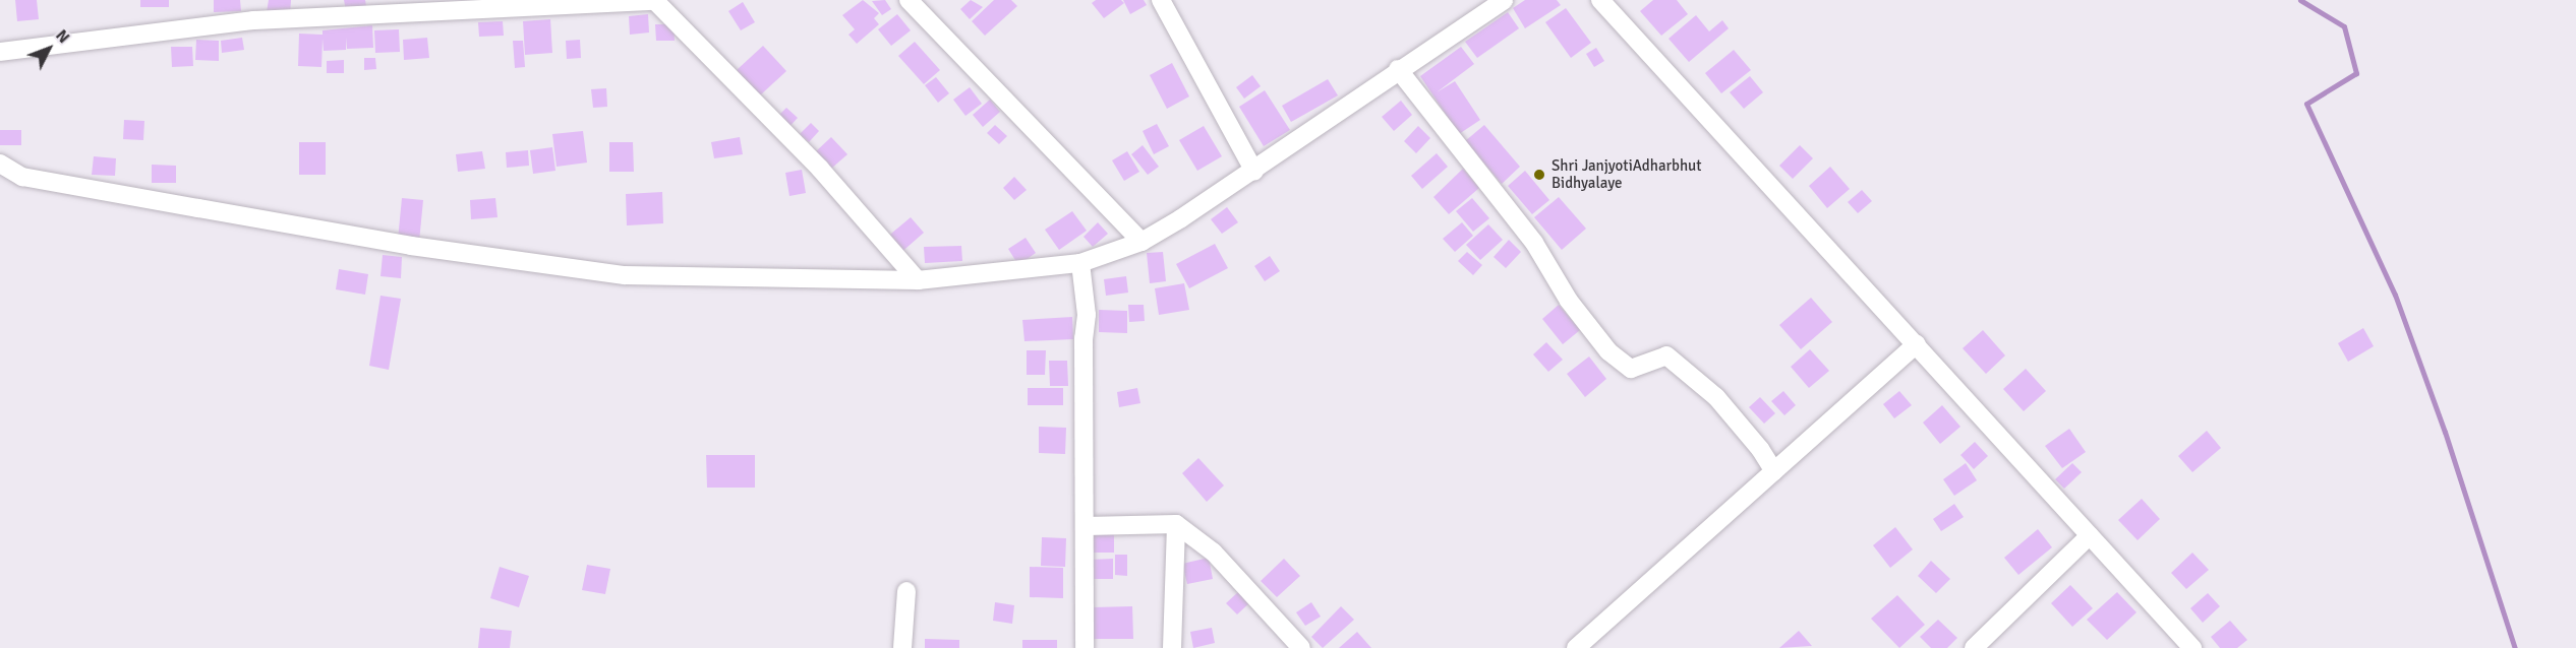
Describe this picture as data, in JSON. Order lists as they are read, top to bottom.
{
  "places": ["Shri JanjyotiAdharbhut Bidhyalaye"],
  "north": "top right"
}
